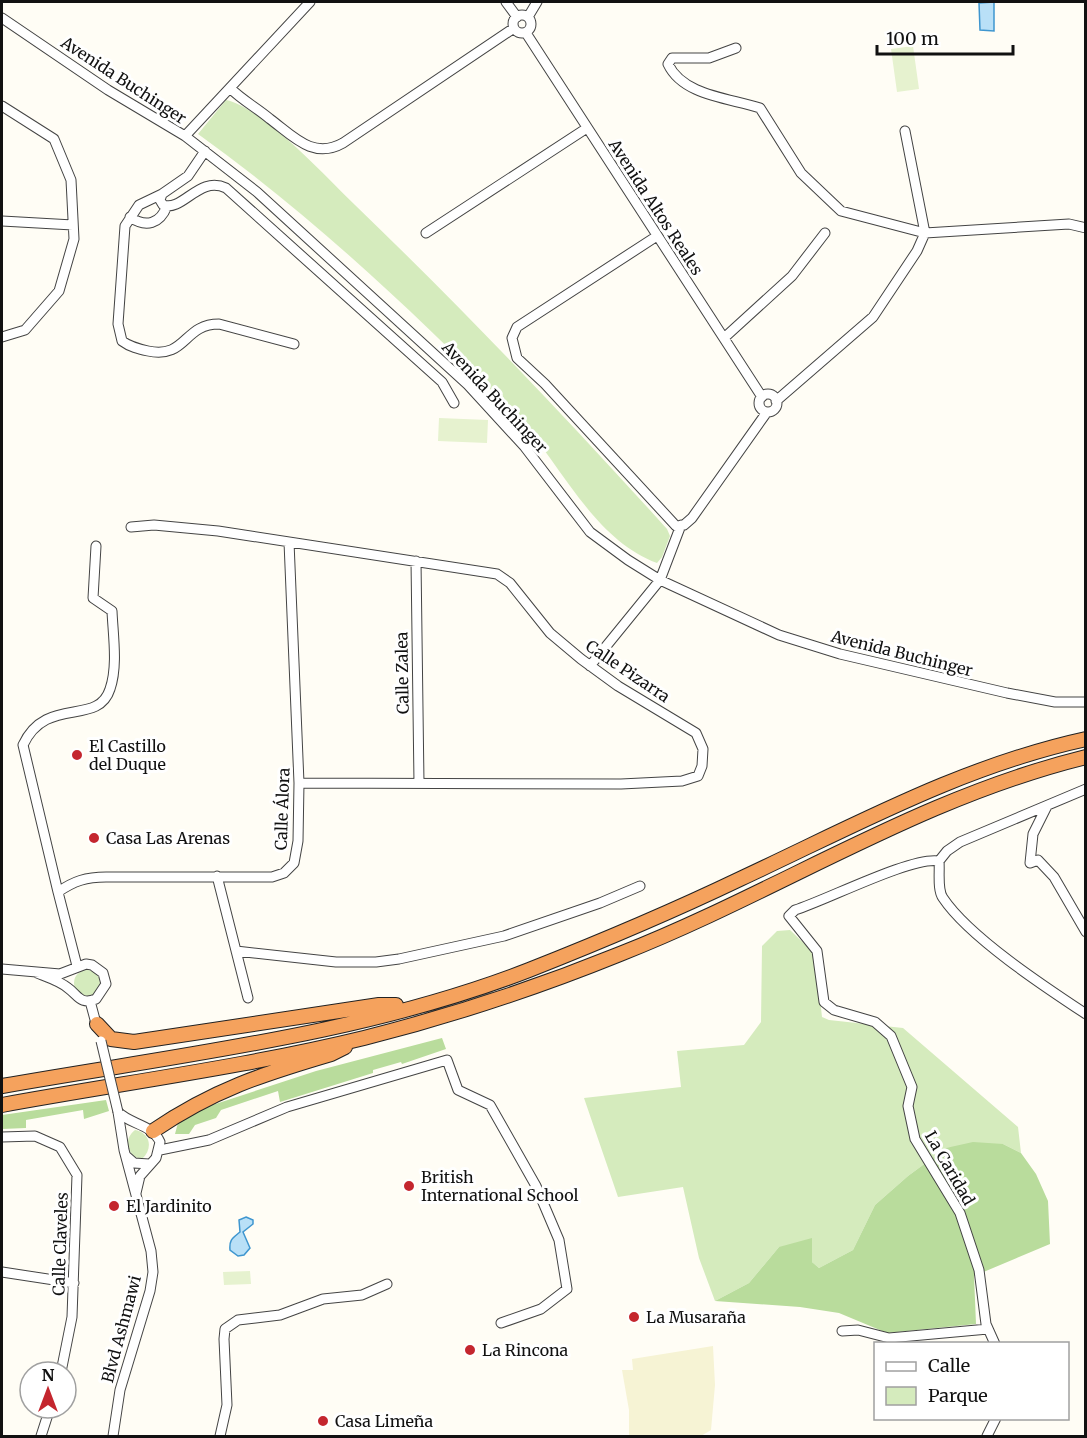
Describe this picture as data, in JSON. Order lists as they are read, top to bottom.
{
  "streets": {
    "street": [
      "Avenida Buchinger",
      "Avenida Altos Reales",
      "Calle Pizarra",
      "Calle Zalea",
      "Calle Álora",
      "La Caridad",
      "Calle Claveles",
      "Blvd Ashmawi"
    ]
  },
  "crossings": [
    ["Calle Pizarra", "Calle Zalea"],
    ["Calle Pizarra", "Calle Álora"]
  ],
  "places": [
    "El Castillo del Duque",
    "Casa Las Arenas",
    "British International School",
    "El Jardinito",
    "La Musaraña",
    "La Rincona",
    "Casa Limeña"
  ],
  "legend": ["Calle", "Parque"],
  "scale_bar": "100 m",
  "north": "top"
}
